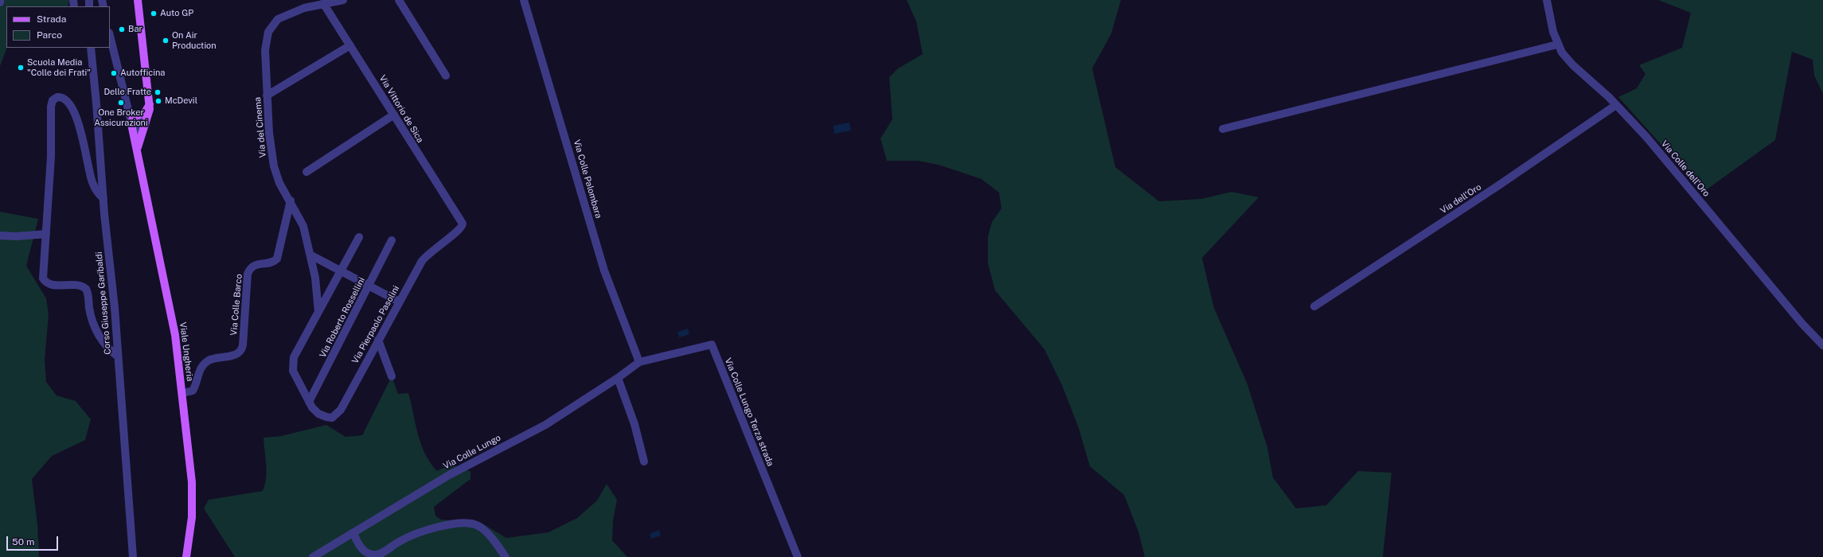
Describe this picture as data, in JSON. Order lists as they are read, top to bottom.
{
  "streets": {
    "main road": ["Viale Ungheria"],
    "street": [
      "Via Vittorio de Sica",
      "Via del Cinema",
      "Via Colle dell'Oro",
      "Via Colle Palombara",
      "Via dell'Oro",
      "Corso Giuseppe Garibaldi",
      "Via Colle Barco",
      "Via Roberto Rossellini",
      "Via Pierpaolo Pasolini",
      "Via Colle Lungo Terza strada",
      "Via Colle Lungo"
    ]
  },
  "crossings": [
    ["Via Vittorio de Sica", "Via del Cinema"],
    ["Via Vittorio de Sica", "Via Pierpaolo Pasolini"],
    ["Via del Cinema", "Via Colle Barco"],
    ["Via Colle dell'Oro", "Via dell'Oro"],
    ["Via Colle Palombara", "Via Colle Lungo Terza strada"],
    ["Via Colle Palombara", "Via Colle Lungo"],
    ["Via Colle Barco", "Viale Ungheria"],
    ["Via Roberto Rossellini", "Via Pierpaolo Pasolini"],
    ["Via Colle Lungo Terza strada", "Via Colle Lungo"]
  ],
  "places": [
    "Auto GP",
    "Bar",
    "On Air Production",
    "Scuola Media \"Colle dei Frati\"",
    "Autofficina",
    "Delle Fratte",
    "McDevil",
    "One Broker Assicurazioni"
  ],
  "legend": ["Strada", "Parco"],
  "scale_bar": "50 m"
}
